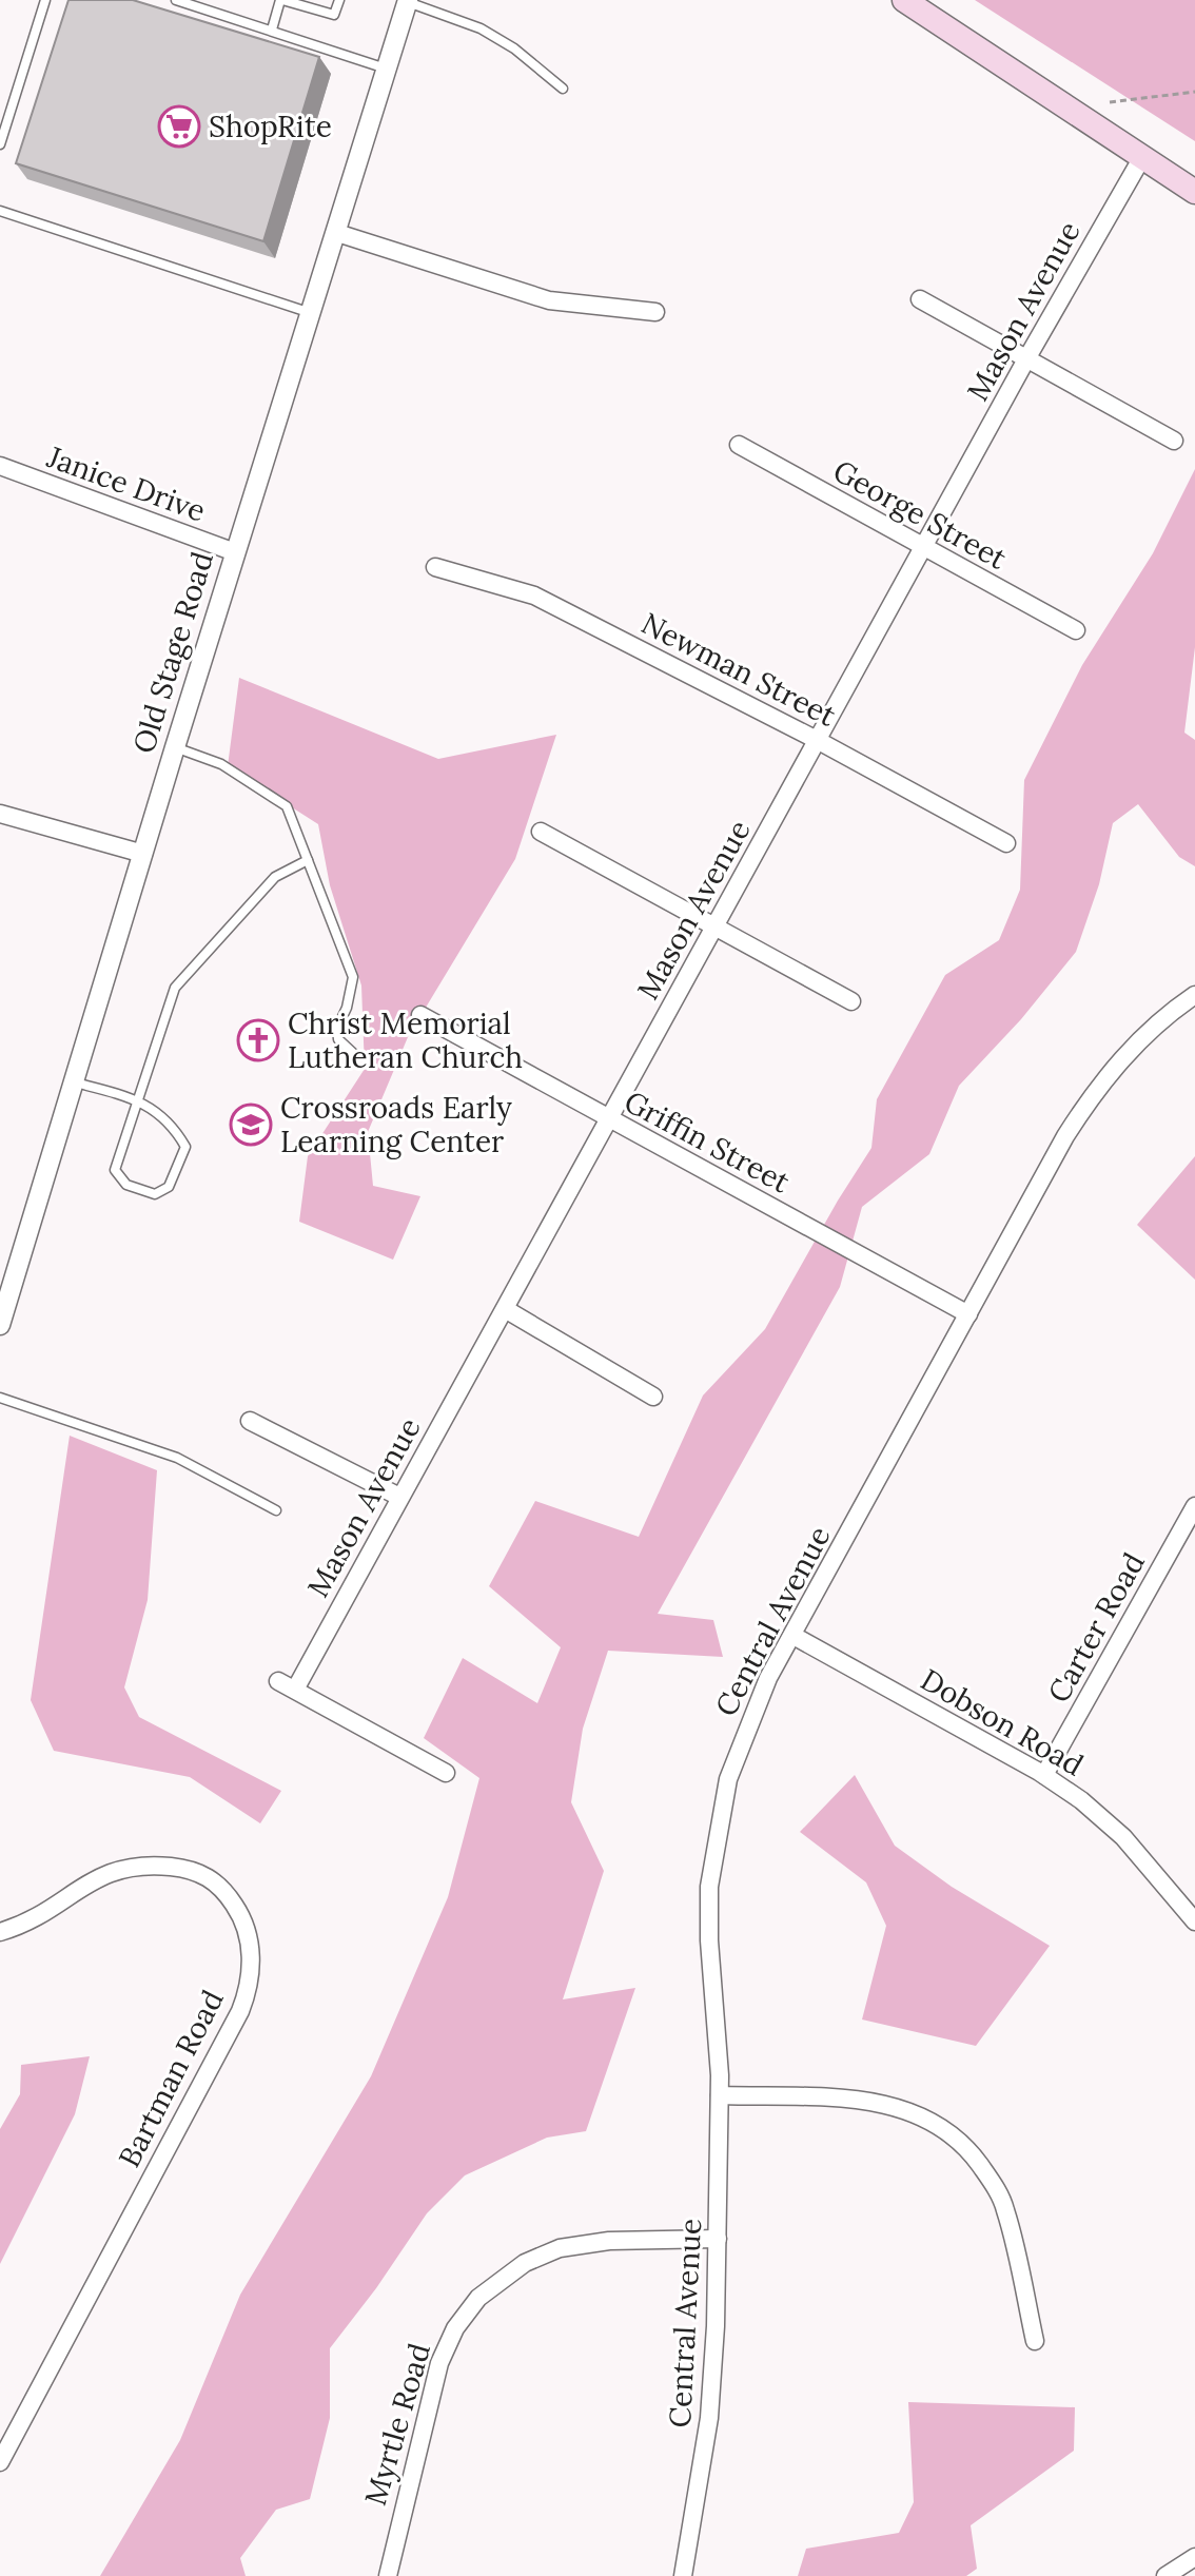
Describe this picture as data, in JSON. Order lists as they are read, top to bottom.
{
  "streets": {
    "street": [
      "Mason Avenue",
      "Janice Drive",
      "George Street",
      "Old Stage Road",
      "Newman Street",
      "Griffin Street",
      "Central Avenue",
      "Carter Road",
      "Dobson Road",
      "Bartman Road",
      "Myrtle Road"
    ]
  },
  "crossings": [
    ["Mason Avenue", "George Street"],
    ["Mason Avenue", "Newman Street"],
    ["Mason Avenue", "Griffin Street"],
    ["Janice Drive", "Old Stage Road"],
    ["Griffin Street", "Central Avenue"],
    ["Central Avenue", "Dobson Road"],
    ["Central Avenue", "Myrtle Road"],
    ["Carter Road", "Dobson Road"]
  ],
  "places": {
    "supermarket": ["ShopRite"],
    "church": ["Christ Memorial Lutheran Church"],
    "school or university": ["Crossroads Early Learning Center"]
  }
}
